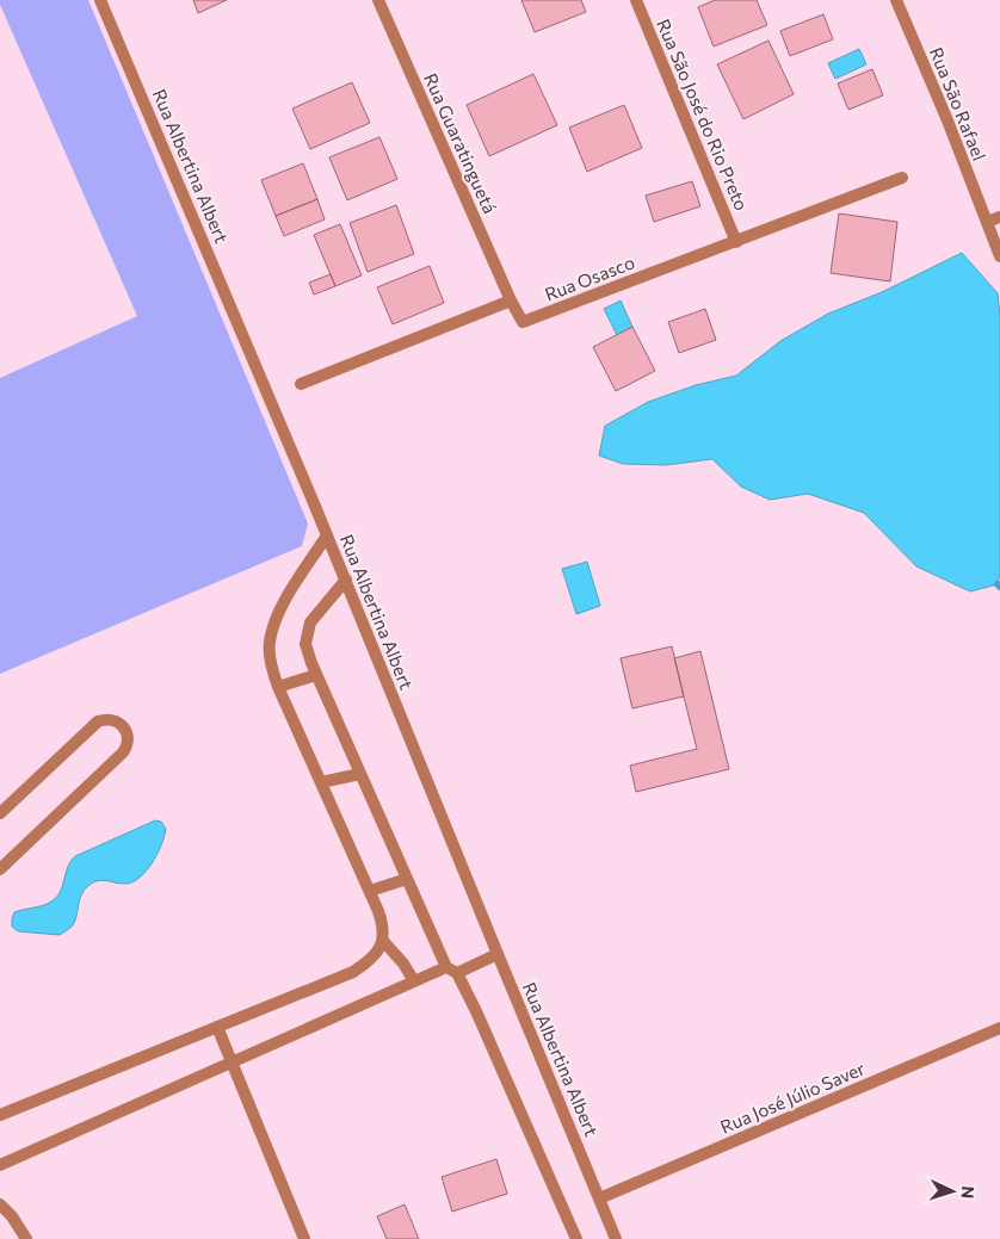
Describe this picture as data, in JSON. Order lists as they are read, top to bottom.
{
  "streets": {
    "street": [
      "Rua São Rafael",
      "Rua São José do Rio Preto",
      "Rua Guaratinguetá",
      "Rua Albertina Albert",
      "Rua Osasco",
      "Rua José Júlio Saver"
    ]
  },
  "crossings": [
    ["Rua São José do Rio Preto", "Rua Osasco"],
    ["Rua Guaratinguetá", "Rua Osasco"],
    ["Rua Albertina Albert", "Rua José Júlio Saver"]
  ],
  "north": "right"
}
